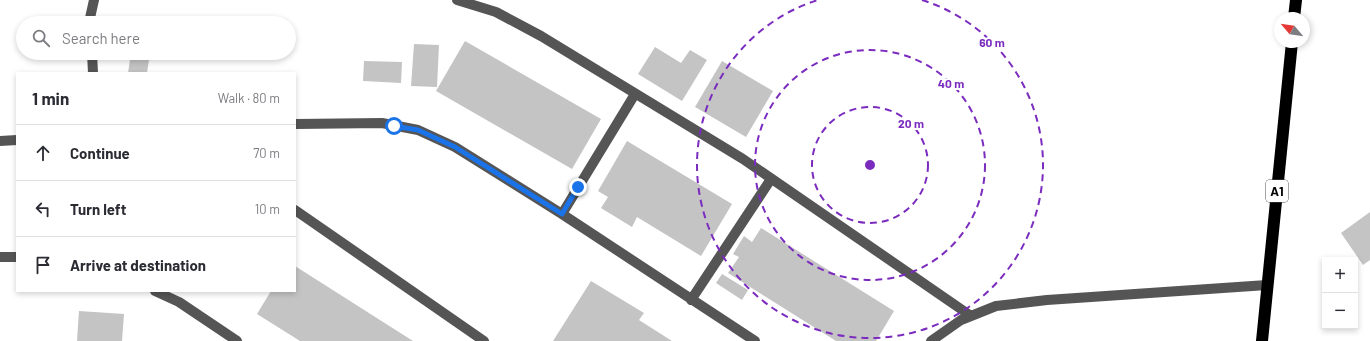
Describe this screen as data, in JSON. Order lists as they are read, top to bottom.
{
  "streets": {
    "highway": ["A1"]
  },
  "north": "top left",
  "page": {
    "search": "Search here",
    "heading": ["1 min", "Walk · 80 m"],
    "list": [
      ["Continue", "70 m"],
      ["Turn left", "10 m"],
      "Arrive at destination"
    ],
    "map_buttons": ["+", "−"]
  },
  "rings": ["60 m", "40 m", "20 m"]
}
